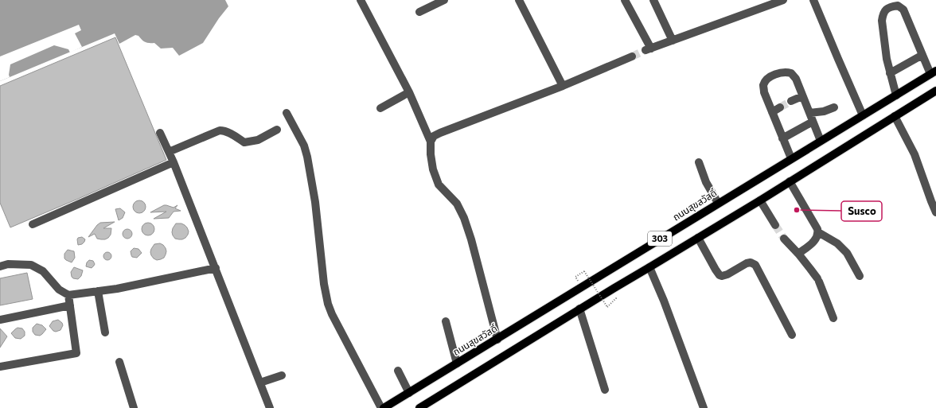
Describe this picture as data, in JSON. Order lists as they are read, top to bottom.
{
  "streets": {
    "main road": ["ถนนสุขสวัสดิ์", "303"]
  },
  "places": ["Susco"]
}
